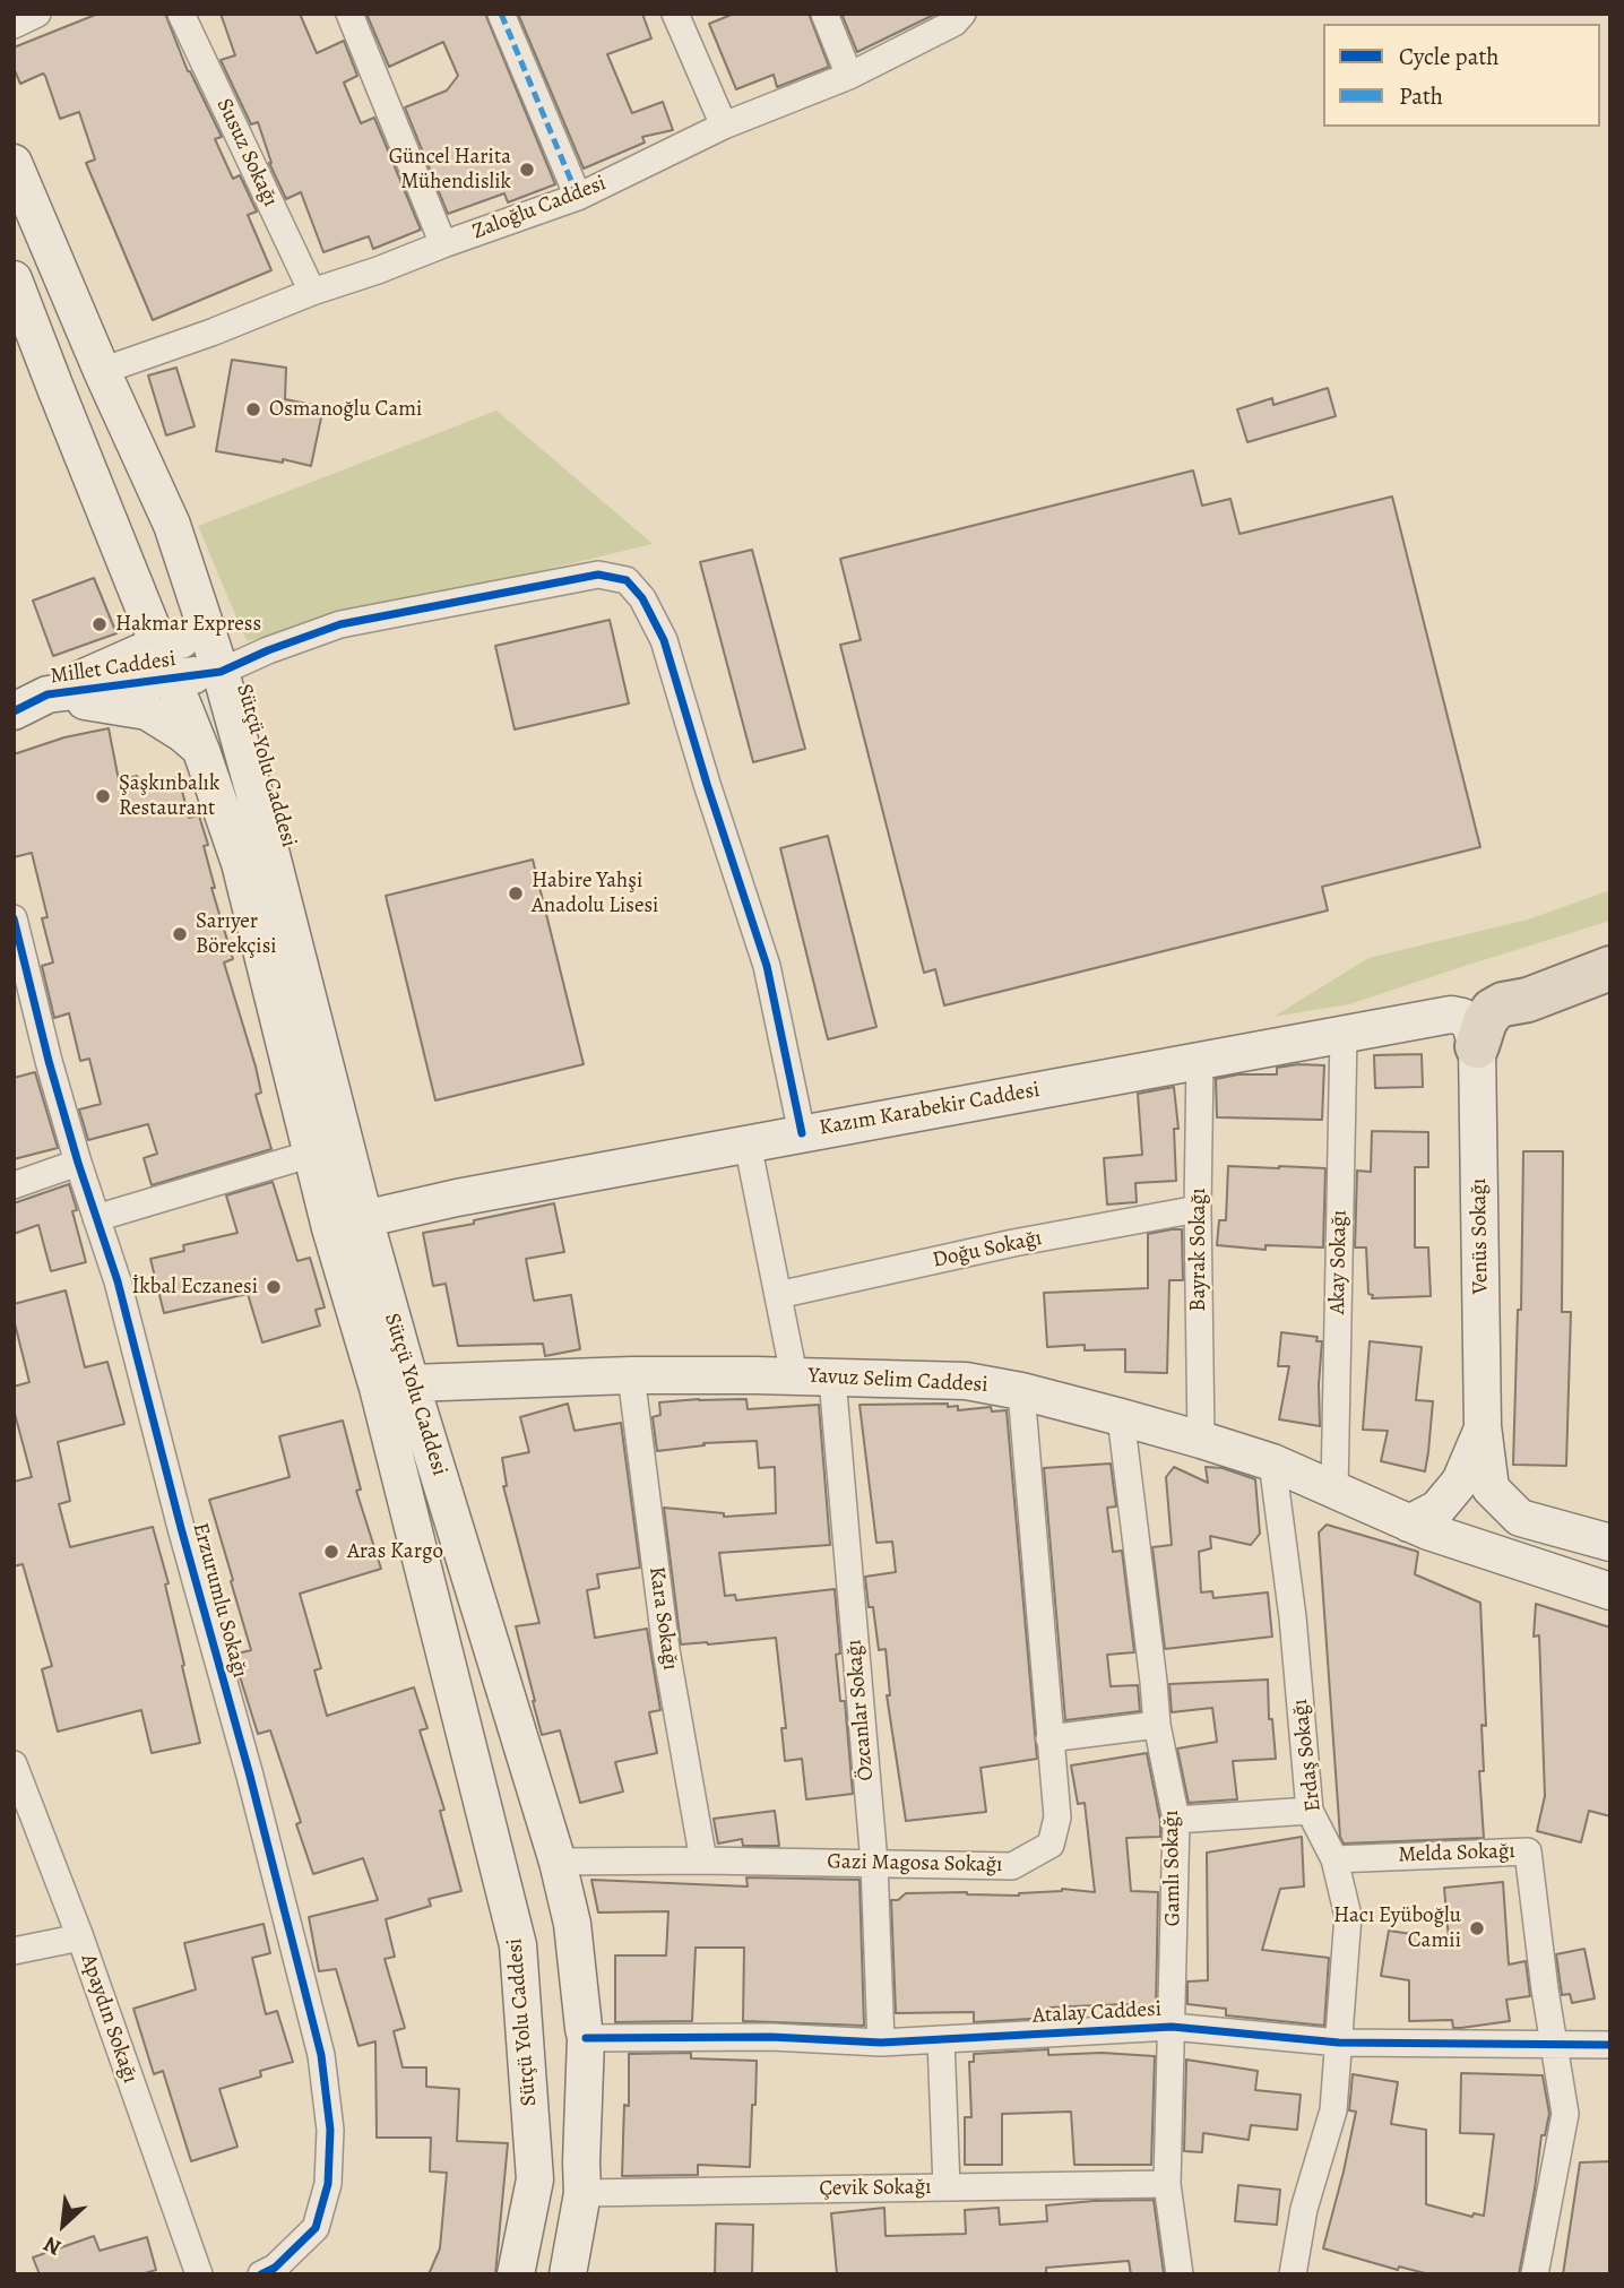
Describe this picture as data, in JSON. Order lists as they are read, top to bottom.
{
  "streets": {
    "main road": [
      "Millet Caddesi",
      "Sütçü Yolu Caddesi",
      "Kazım Karabekir Caddesi",
      "Venüs Sokağı",
      "Yavuz Selim Caddesi"
    ],
    "street": [
      "Susuz Sokağı",
      "Zaloğlu Caddesi",
      "Doğu Sokağı",
      "Bayrak Sokağı",
      "Akay Sokağı",
      "Erzurumlu Sokağı",
      "Kara Sokağı",
      "Özcanlar Sokağı",
      "Erdaş Sokağı",
      "Melda Sokağı",
      "Gazi Magosa Sokağı",
      "Gamlı Sokağı",
      "Atalay Caddesi",
      "Apaydın Sokağı",
      "Çevik Sokağı"
    ]
  },
  "crossings": [
    ["Susuz Sokağı", "Zaloğlu Caddesi"],
    ["Zaloğlu Caddesi", "Sütçü Yolu Caddesi"],
    ["Millet Caddesi", "Sütçü Yolu Caddesi"],
    ["Sütçü Yolu Caddesi", "Kazım Karabekir Caddesi"],
    ["Sütçü Yolu Caddesi", "Yavuz Selim Caddesi"],
    ["Sütçü Yolu Caddesi", "Gazi Magosa Sokağı"],
    ["Sütçü Yolu Caddesi", "Atalay Caddesi"],
    ["Sütçü Yolu Caddesi", "Çevik Sokağı"],
    ["Kazım Karabekir Caddesi", "Venüs Sokağı"],
    ["Kazım Karabekir Caddesi", "Bayrak Sokağı"],
    ["Kazım Karabekir Caddesi", "Akay Sokağı"],
    ["Doğu Sokağı", "Bayrak Sokağı"],
    ["Bayrak Sokağı", "Yavuz Selim Caddesi"],
    ["Akay Sokağı", "Yavuz Selim Caddesi"],
    ["Yavuz Selim Caddesi", "Kara Sokağı"],
    ["Yavuz Selim Caddesi", "Özcanlar Sokağı"],
    ["Yavuz Selim Caddesi", "Erdaş Sokağı"],
    ["Yavuz Selim Caddesi", "Gazi Magosa Sokağı"],
    ["Yavuz Selim Caddesi", "Gamlı Sokağı"],
    ["Kara Sokağı", "Gazi Magosa Sokağı"],
    ["Özcanlar Sokağı", "Gazi Magosa Sokağı"],
    ["Özcanlar Sokağı", "Atalay Caddesi"],
    ["Erdaş Sokağı", "Melda Sokağı"],
    ["Erdaş Sokağı", "Atalay Caddesi"],
    ["Melda Sokağı", "Atalay Caddesi"],
    ["Gamlı Sokağı", "Atalay Caddesi"],
    ["Gamlı Sokağı", "Çevik Sokağı"]
  ],
  "places": [
    "Güncel Harita Mühendislik",
    "Osmanoğlu Cami",
    "Hakmar Express",
    "Şaşkınbalık Restaurant",
    "Habire Yahşi Anadolu Lisesi",
    "Sarıyer Börekçisi",
    "İkbal Eczanesi",
    "Aras Kargo",
    "Hacı Eyüboğlu Camii"
  ],
  "legend": ["Cycle path", "Path"],
  "north": "bottom left"
}
